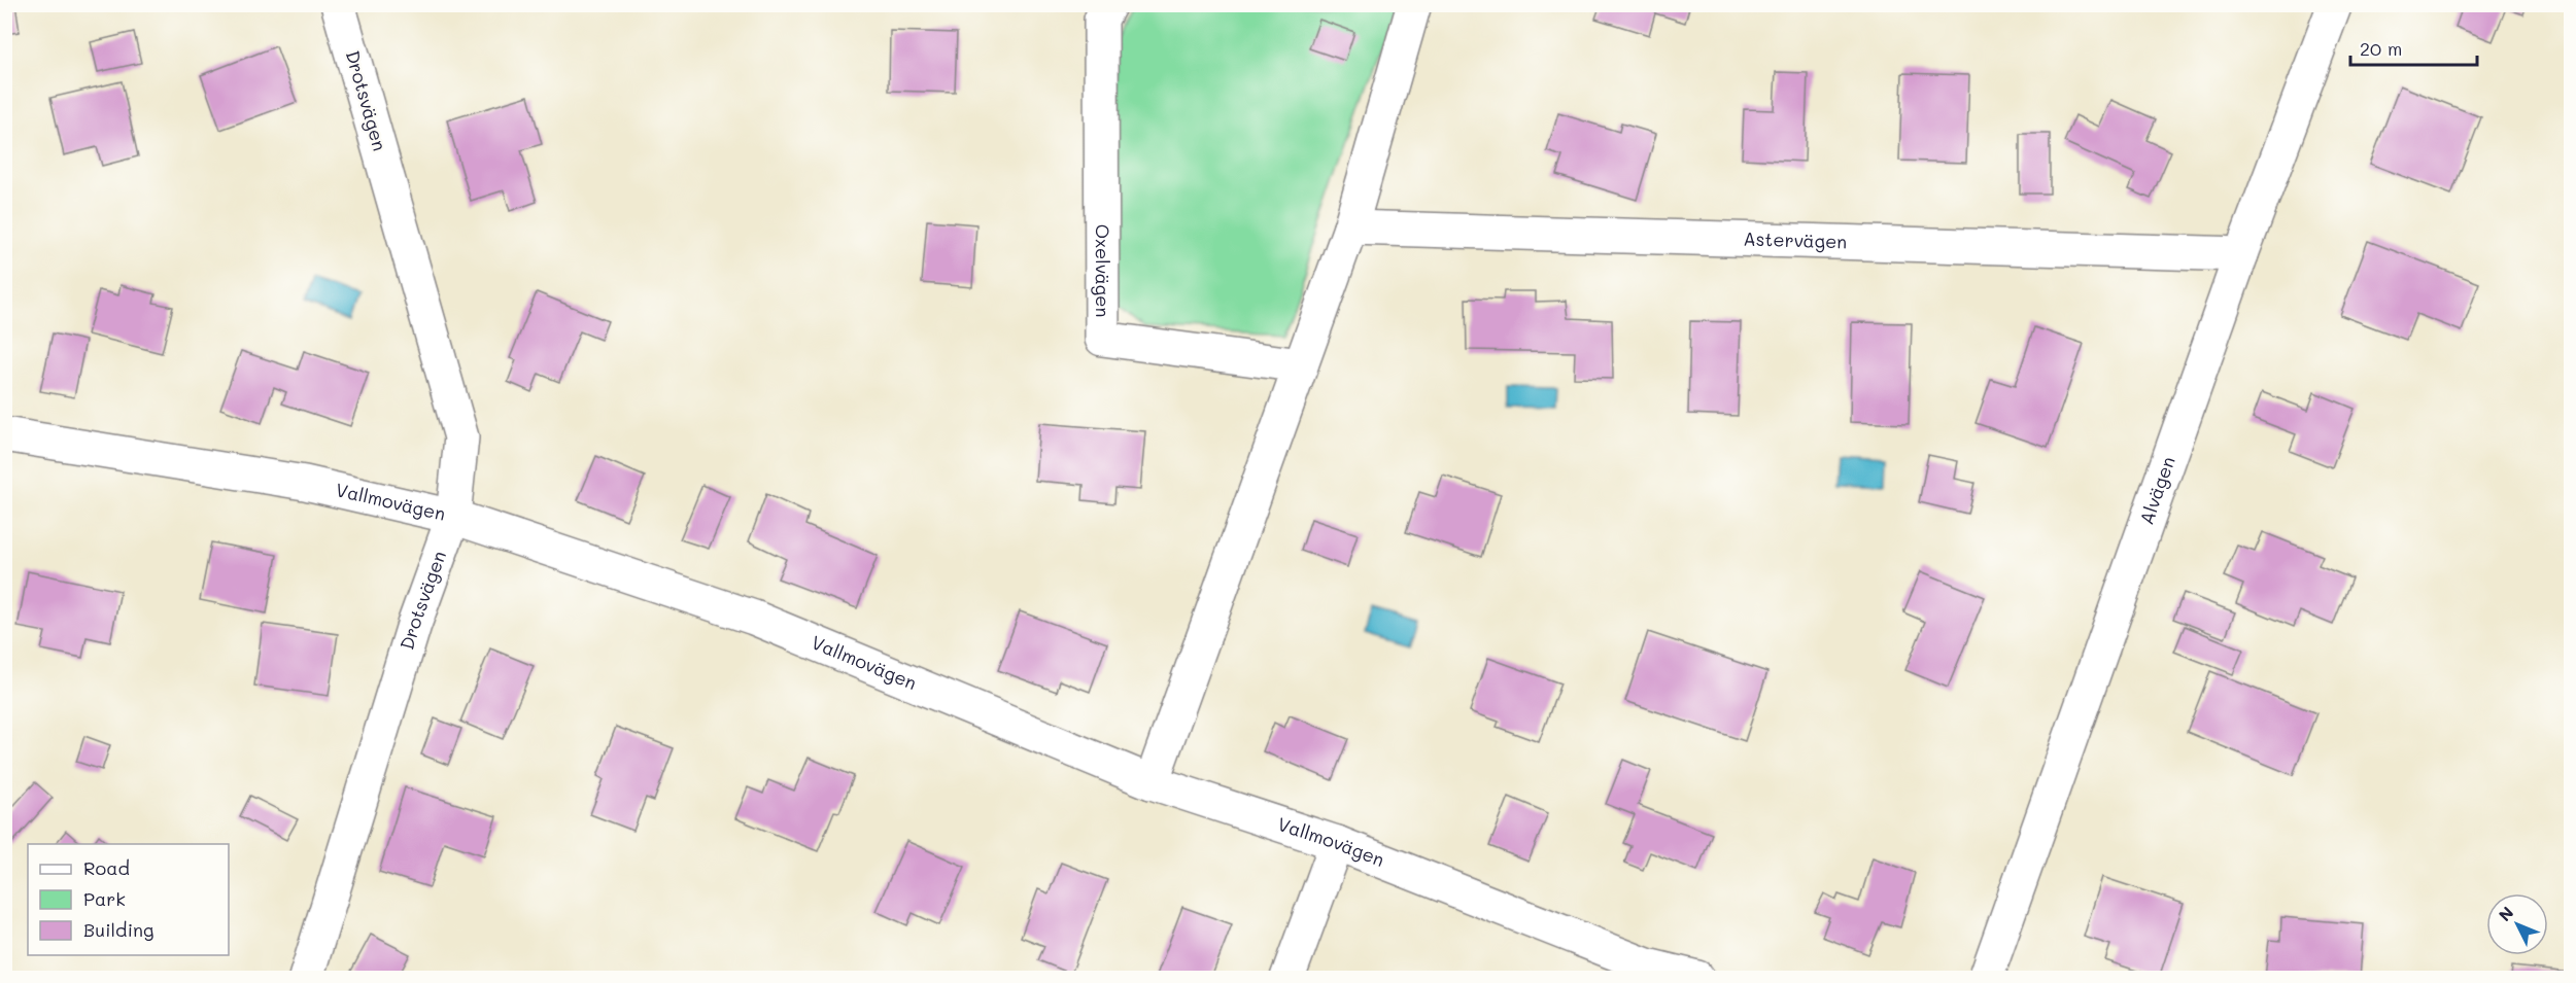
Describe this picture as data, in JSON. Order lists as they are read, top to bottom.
{
  "streets": {
    "street": [
      "Drotsvägen",
      "Astervägen",
      "Oxelvägen",
      "Alvägen",
      "Vallmovägen"
    ]
  },
  "crossings": [
    ["Drotsvägen", "Vallmovägen"],
    ["Astervägen", "Alvägen"]
  ],
  "legend": ["Road", "Park", "Building"],
  "scale_bar": "20 m",
  "north": "top left"
}
